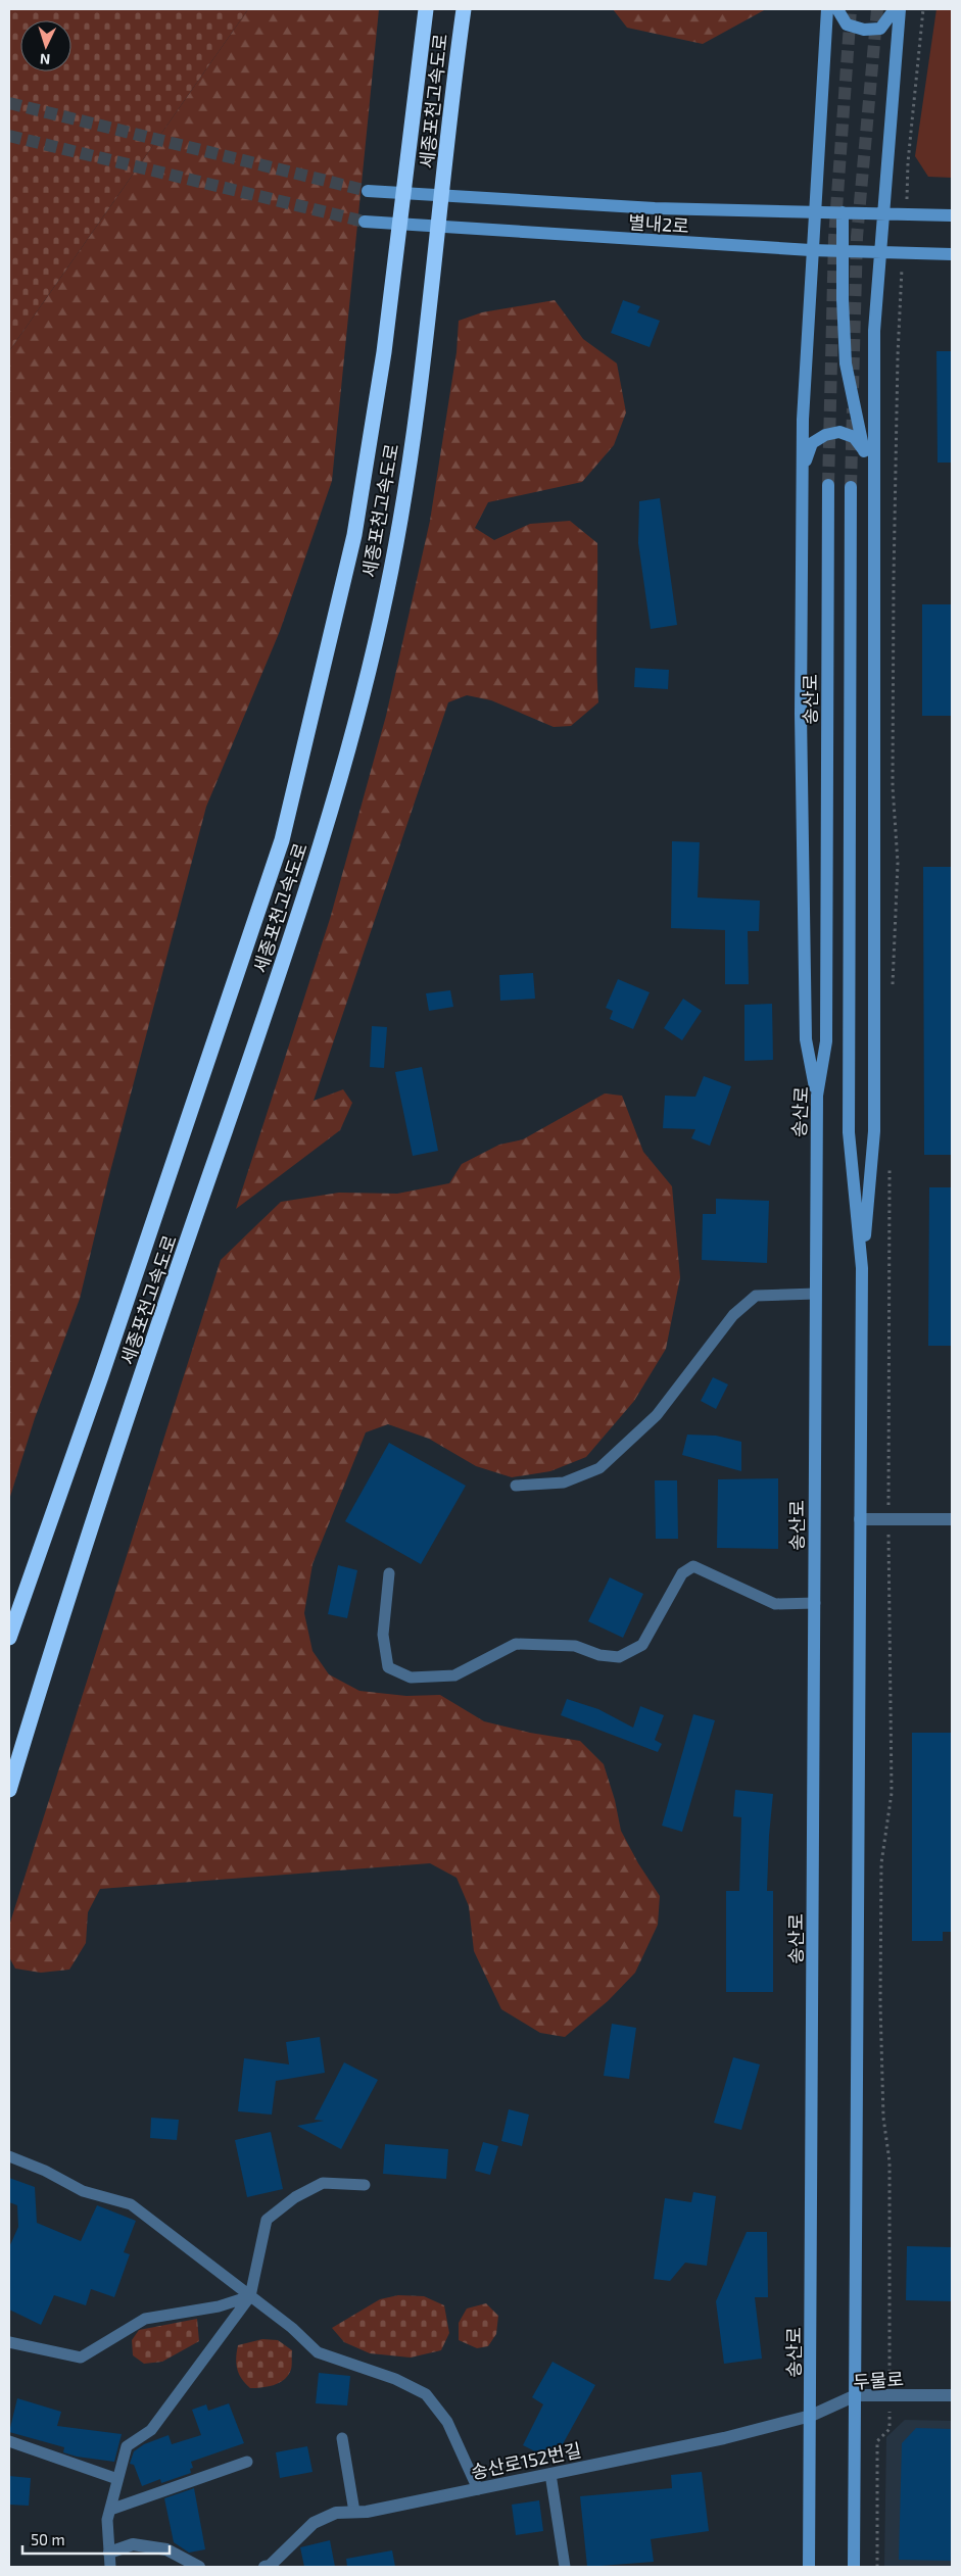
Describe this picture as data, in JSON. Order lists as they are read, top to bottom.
{
  "streets": {
    "highway": ["세종포천고속도로"],
    "street": [
      "별내2로",
      "송산로",
      "두물로",
      "송산로152번길"
    ]
  },
  "crossings": [
    ["송산로", "두물로"],
    ["송산로", "송산로152번길"],
    ["두물로", "송산로152번길"]
  ],
  "scale_bar": "50 m",
  "north": "bottom"
}
